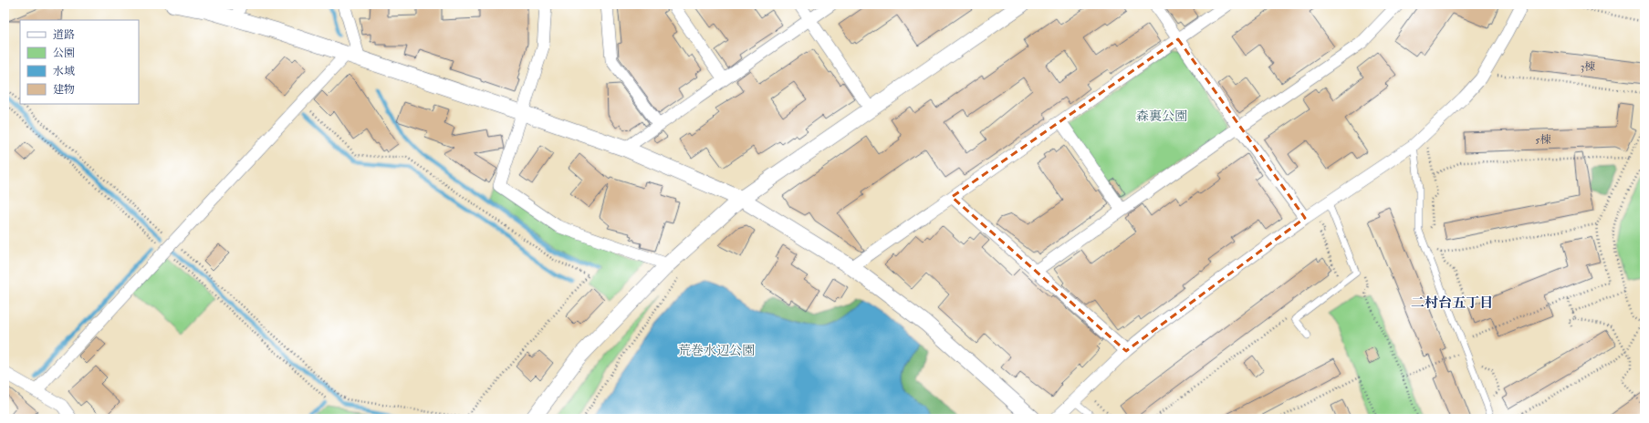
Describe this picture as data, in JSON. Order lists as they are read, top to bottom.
{
  "districts": ["二村台五丁目"],
  "parks": ["森裏公園", "荒巻水辺公園"],
  "house_numbers": ["3棟", "5棟"],
  "legend": [
    "道路",
    "公園",
    "水域",
    "建物"
  ]
}
